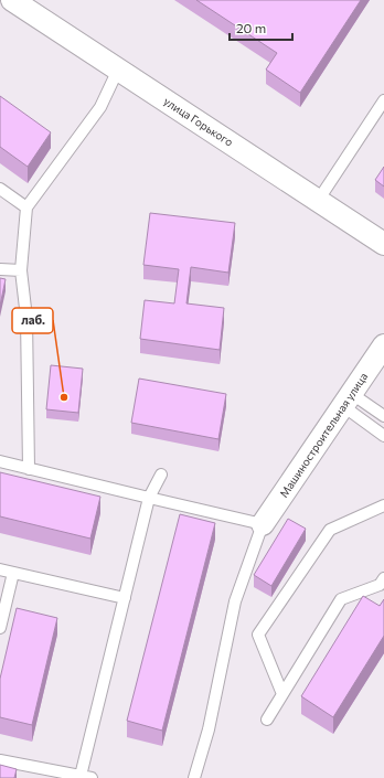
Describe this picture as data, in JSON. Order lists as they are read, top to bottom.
{
  "streets": {
    "street": ["улица Горького", "Машиностроительная улица"]
  },
  "places": ["лаб."],
  "scale_bar": "20 m"
}
